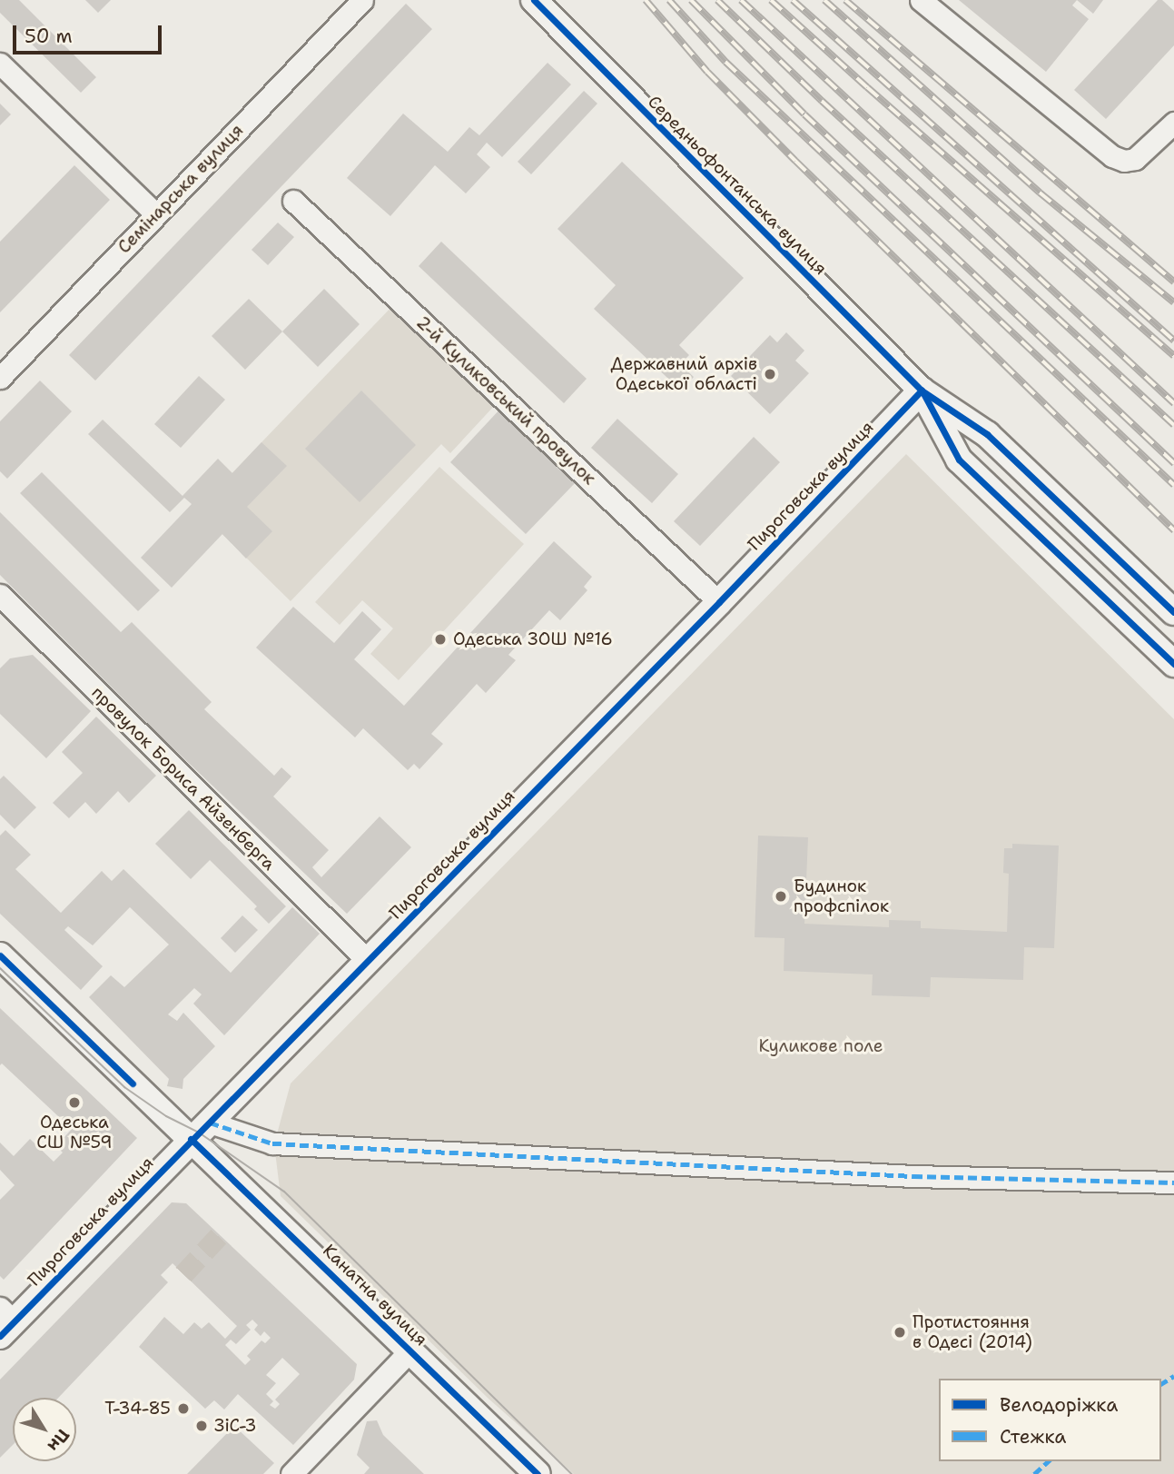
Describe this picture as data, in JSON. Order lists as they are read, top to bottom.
{
  "streets": {
    "main road": ["Середньофонтанська вулиця", "Пироговська вулиця", "Канатна вулиця"],
    "street": ["Семінарська вулиця", "2-й Куликовський провулок", "провулок Бориса Айзенберга"]
  },
  "crossings": [
    ["Середньофонтанська вулиця", "Пироговська вулиця"],
    ["2-й Куликовський провулок", "Пироговська вулиця"],
    ["Пироговська вулиця", "провулок Бориса Айзенберга"],
    ["Пироговська вулиця", "Канатна вулиця"]
  ],
  "parks": ["Куликове поле"],
  "places": [
    "Державний архів Одеської області",
    "Одеська ЗОШ №16",
    "Будинок профспілок",
    "Одеська CШ №59",
    "Протистояння в Одесі (2014)",
    "Т-34-85",
    "ЗіС-3"
  ],
  "legend": ["Велодоріжка", "Стежка"],
  "scale_bar": "50 m",
  "north": "bottom right"
}
